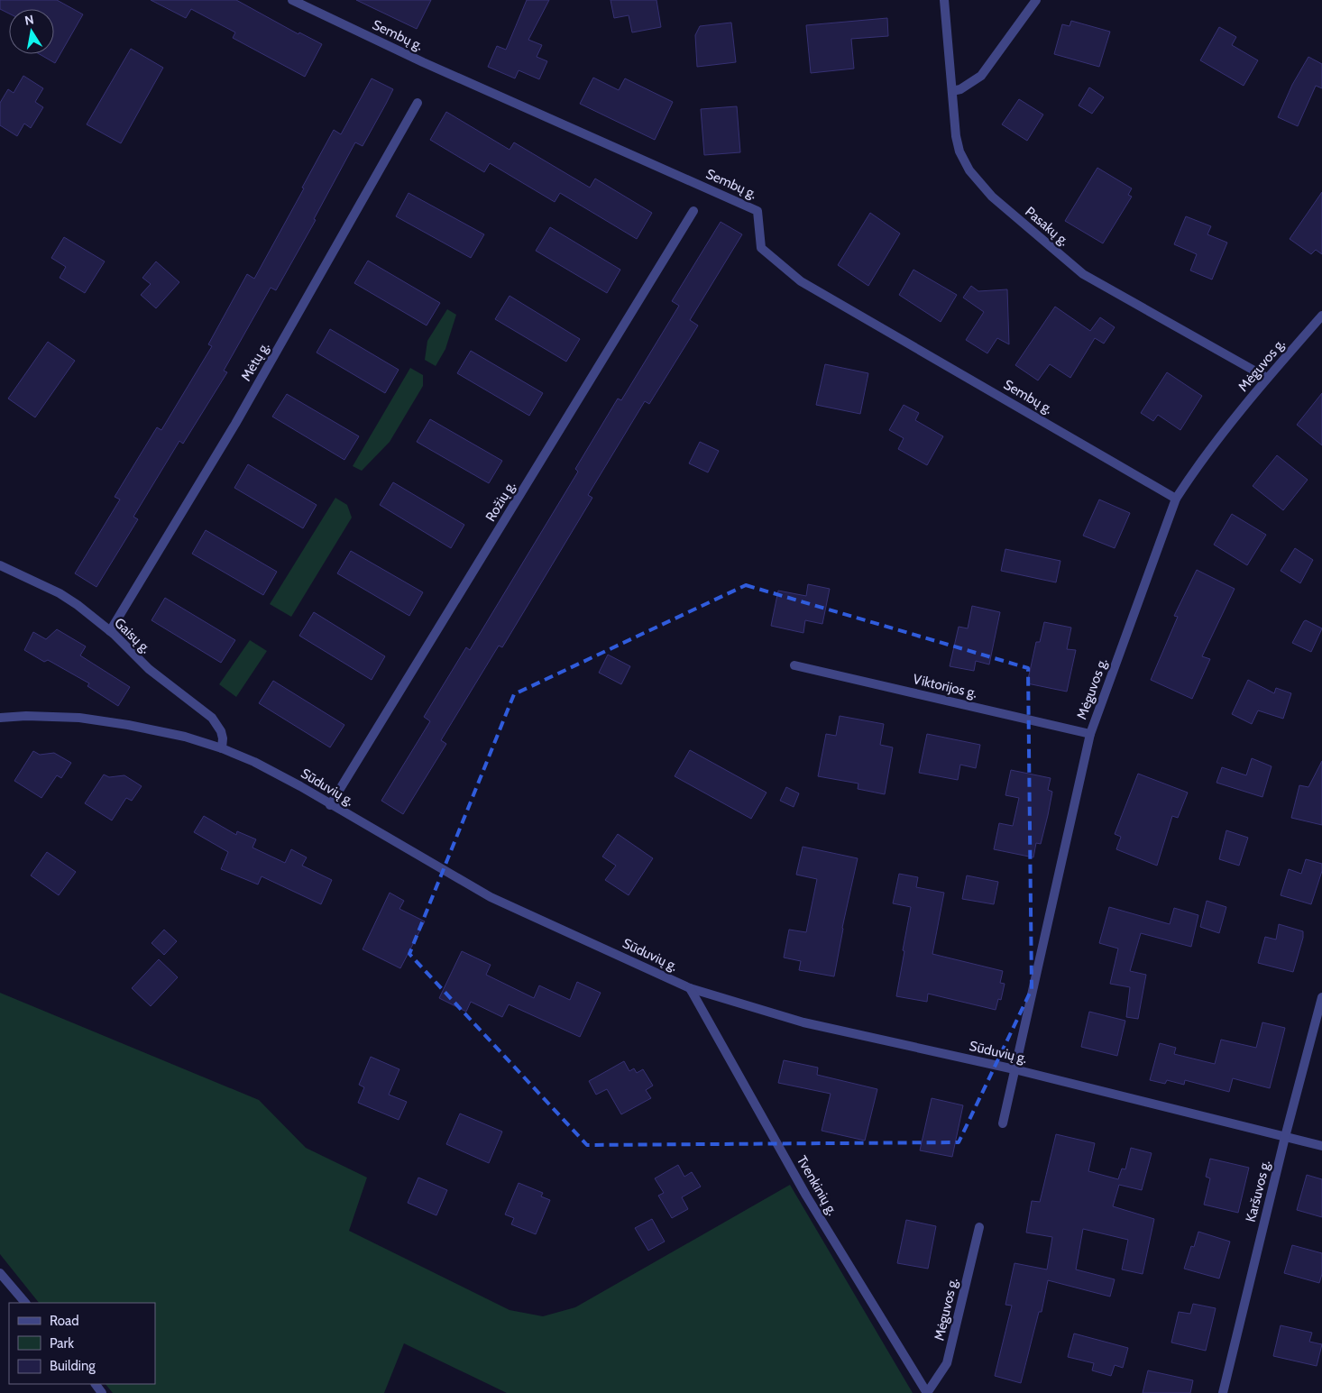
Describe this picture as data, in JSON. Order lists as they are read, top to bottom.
{
  "streets": {
    "street": [
      "Sembų g.",
      "Pasakų g.",
      "Mėtų g.",
      "Mėguvos g.",
      "Rožių g.",
      "Gaisų g.",
      "Viktorijos g.",
      "Sūduvių g.",
      "Tvenkinių g.",
      "Karšuvos g."
    ]
  },
  "crossings": [
    ["Sembų g.", "Mėguvos g."],
    ["Pasakų g.", "Mėguvos g."],
    ["Mėtų g.", "Gaisų g."],
    ["Mėguvos g.", "Viktorijos g."],
    ["Mėguvos g.", "Sūduvių g."],
    ["Mėguvos g.", "Tvenkinių g."],
    ["Rožių g.", "Sūduvių g."],
    ["Gaisų g.", "Sūduvių g."],
    ["Sūduvių g.", "Tvenkinių g."],
    ["Sūduvių g.", "Karšuvos g."]
  ],
  "legend": ["Road", "Park", "Building"],
  "north": "top"
}
